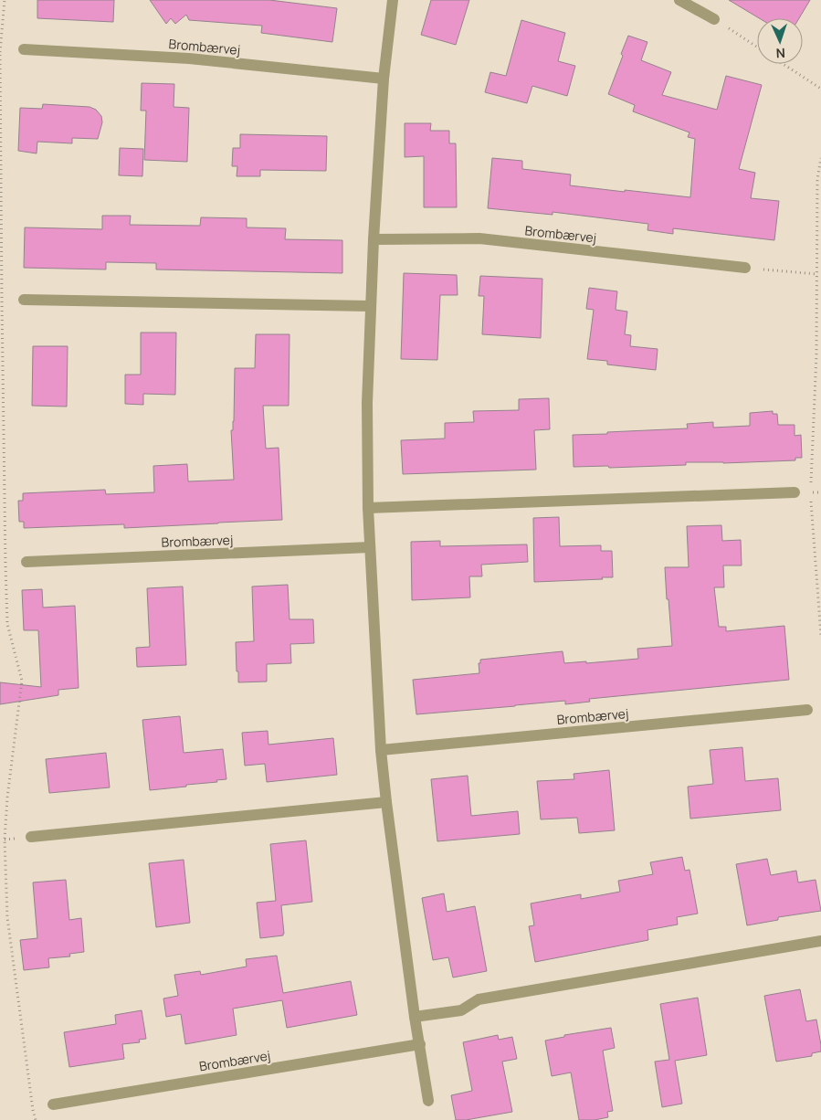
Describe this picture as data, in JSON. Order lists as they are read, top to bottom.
{
  "streets": {
    "street": ["Brombærvej"]
  },
  "north": "bottom"
}
